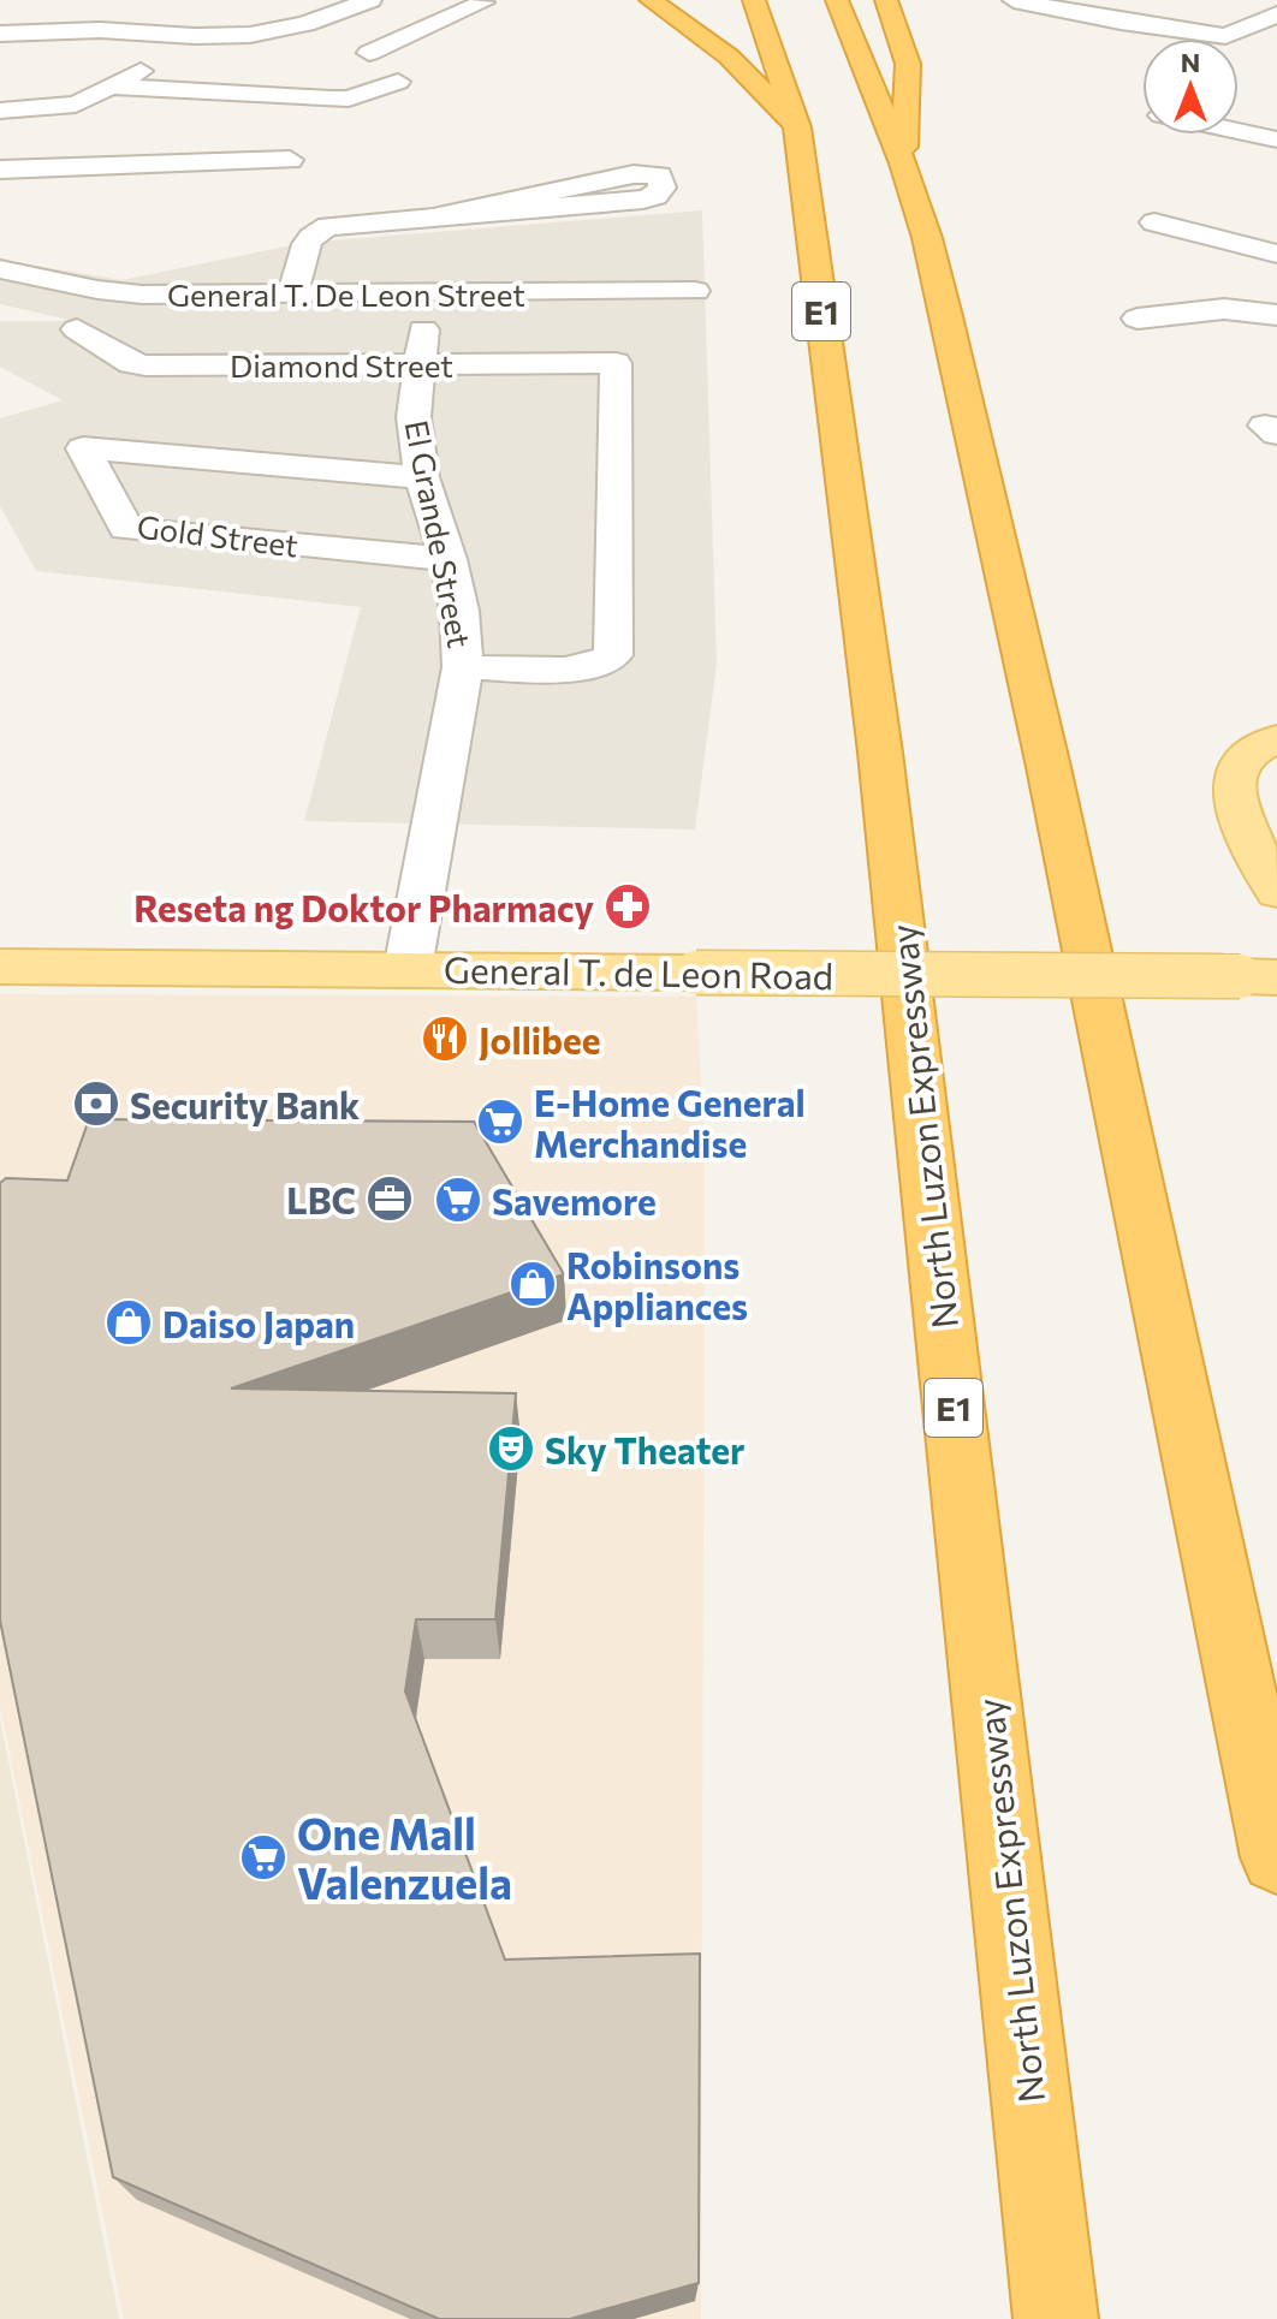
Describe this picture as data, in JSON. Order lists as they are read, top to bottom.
{
  "streets": {
    "highway": ["E1", "North Luzon Expressway"],
    "main road": ["General T. de Leon Road"],
    "street": [
      "General T. De Leon Street",
      "Diamond Street",
      "El Grande Street",
      "Gold Street"
    ]
  },
  "crossings": [
    ["General T. De Leon Street", "Diamond Street"],
    ["General T. De Leon Street", "El Grande Street"],
    ["Diamond Street", "El Grande Street"],
    ["El Grande Street", "Gold Street"],
    ["El Grande Street", "General T. de Leon Road"]
  ],
  "places": {
    "pharmacy": ["Reseta ng Doktor Pharmacy"],
    "restaurant": ["Jollibee"],
    "bank": ["Security Bank"],
    "supermarket": ["E-Home General Merchandise", "Savemore", "One Mall Valenzuela"],
    "office": ["LBC"],
    "shop": ["Robinsons Appliances", "Daiso Japan"],
    "theatre": ["Sky Theater"]
  },
  "north": "top"
}
